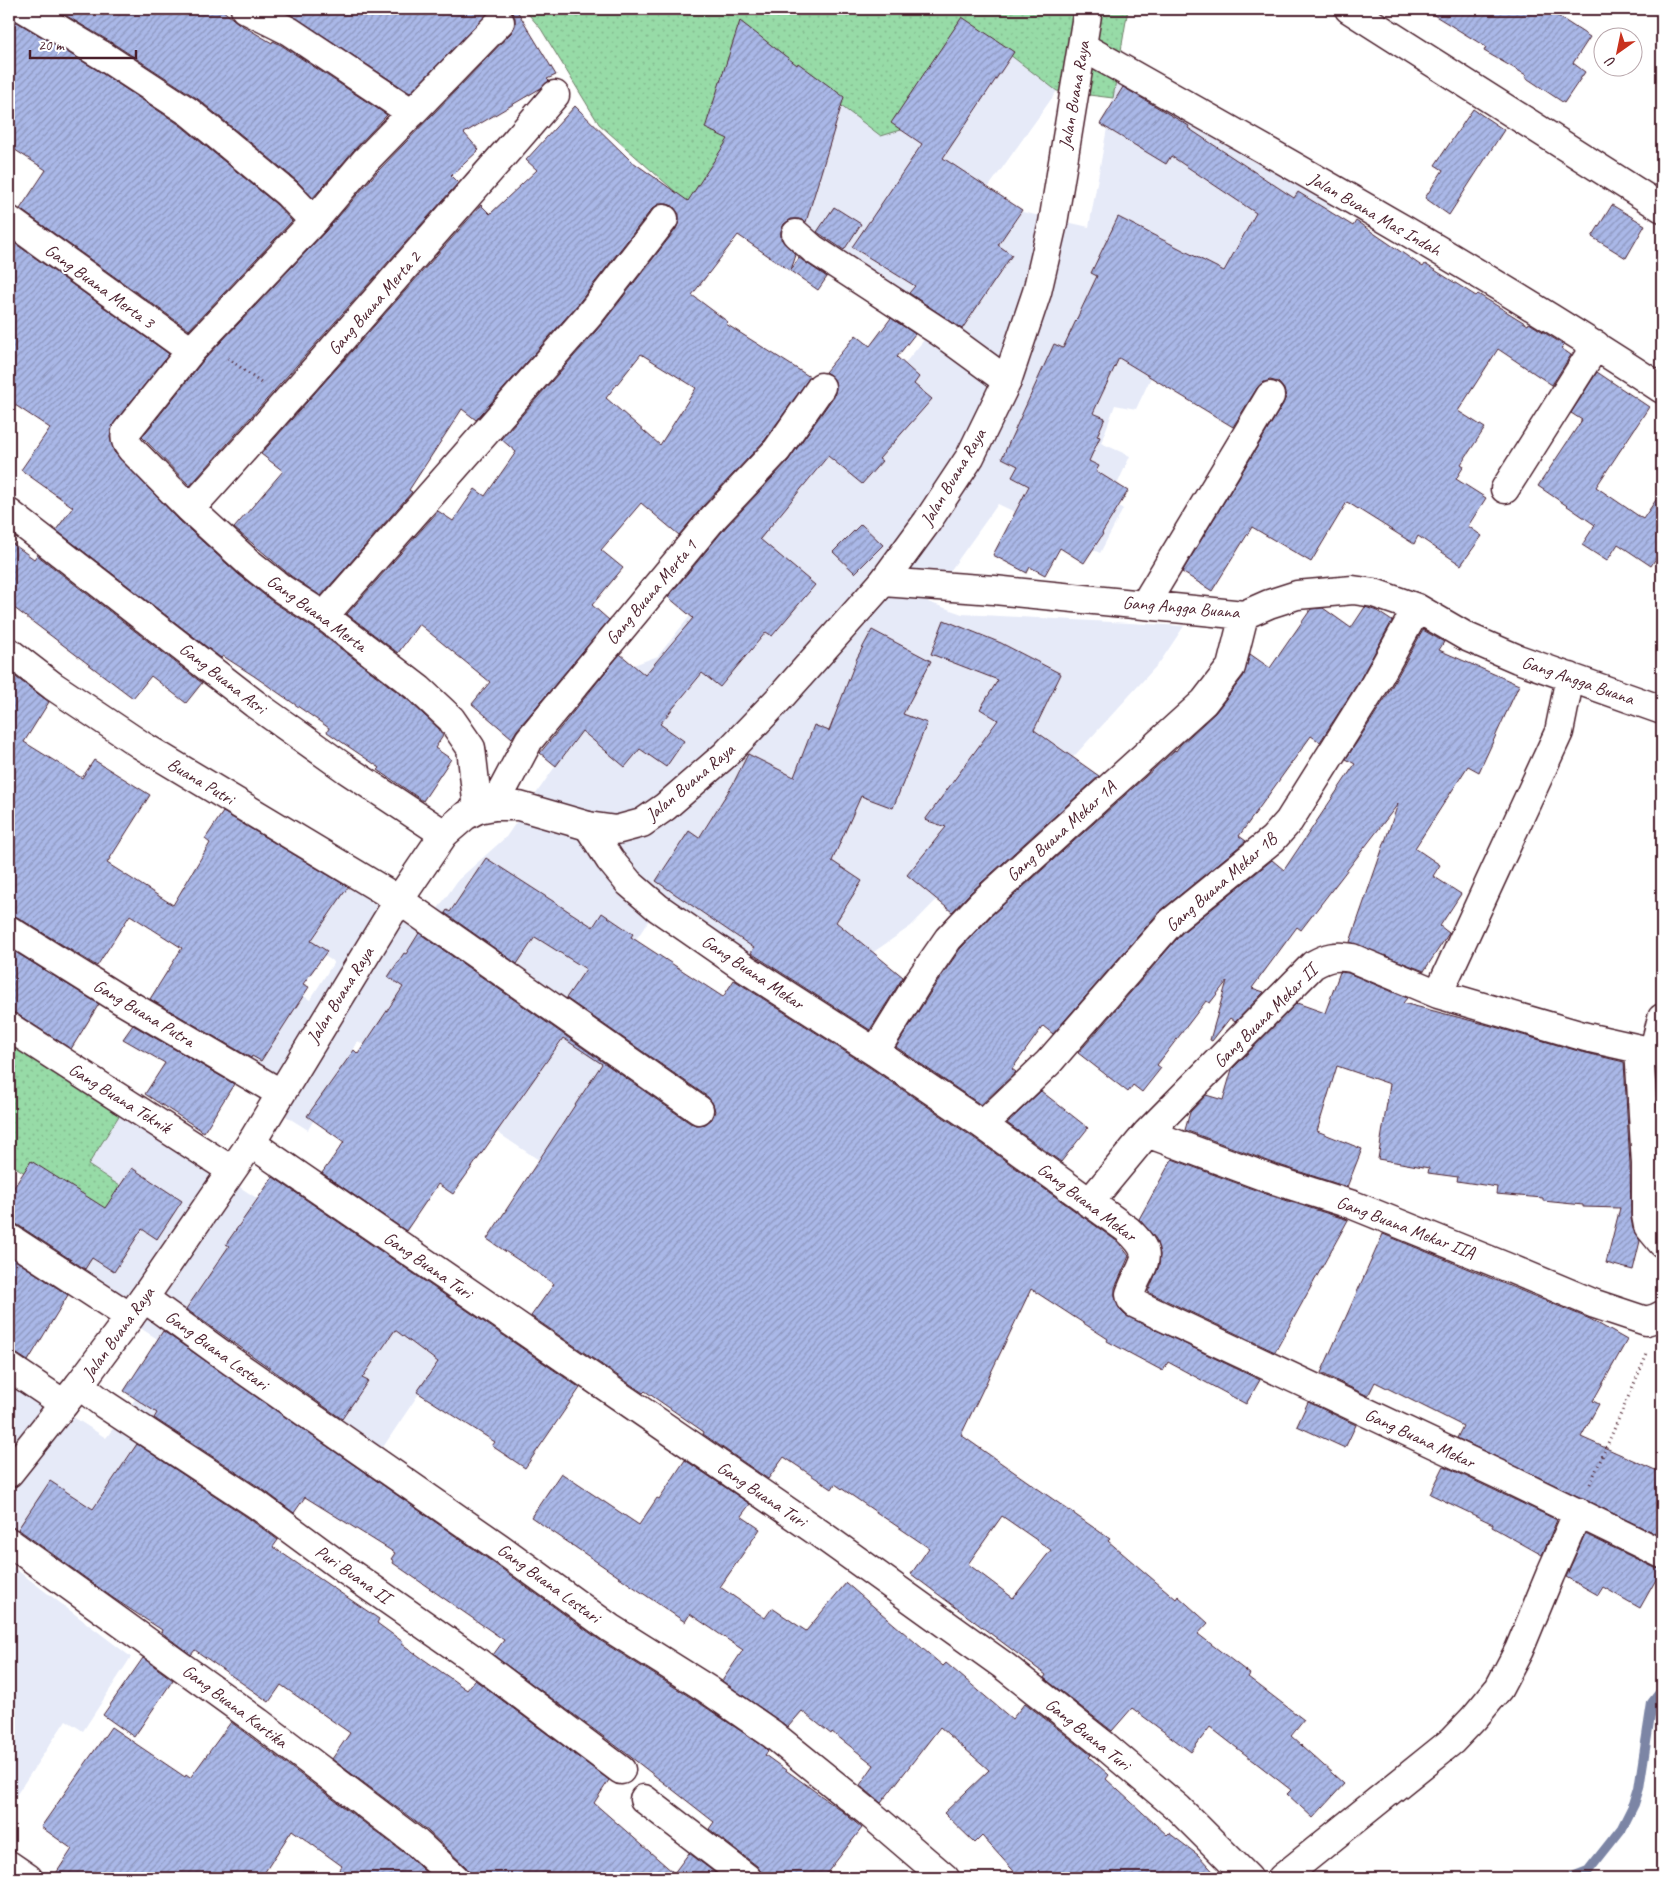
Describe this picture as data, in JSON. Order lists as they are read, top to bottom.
{
  "streets": {
    "street": [
      "Jalan Buana Raya",
      "Jalan Buana Mas Indah",
      "Gang Buana Merta 3",
      "Gang Buana Merta 2",
      "Gang Buana Merta 1",
      "Gang Angga Buana",
      "Gang Buana Merta",
      "Gang Buana Asri",
      "Buana Putri",
      "Gang Buana Mekar 1A",
      "Gang Buana Mekar 1B",
      "Gang Buana Mekar",
      "Gang Buana Putra",
      "Gang Buana Mekar II",
      "Gang Buana Teknik",
      "Gang Buana Mekar IIA",
      "Gang Buana Turi",
      "Gang Buana Lestari",
      "Puri Buana II",
      "Gang Buana Kartika"
    ]
  },
  "crossings": [
    ["Jalan Buana Raya", "Jalan Buana Mas Indah"],
    ["Jalan Buana Raya", "Gang Buana Merta 1"],
    ["Jalan Buana Raya", "Gang Angga Buana"],
    ["Jalan Buana Raya", "Gang Buana Merta"],
    ["Jalan Buana Raya", "Gang Buana Asri"],
    ["Jalan Buana Raya", "Buana Putri"],
    ["Jalan Buana Raya", "Gang Buana Mekar"],
    ["Jalan Buana Raya", "Gang Buana Putra"],
    ["Jalan Buana Raya", "Gang Buana Teknik"],
    ["Jalan Buana Raya", "Gang Buana Turi"],
    ["Jalan Buana Raya", "Gang Buana Lestari"],
    ["Jalan Buana Raya", "Puri Buana II"],
    ["Gang Buana Merta 3", "Gang Buana Merta"],
    ["Gang Buana Merta 2", "Gang Buana Merta"],
    ["Gang Buana Merta 1", "Gang Buana Merta"],
    ["Gang Angga Buana", "Gang Buana Mekar 1A"],
    ["Gang Angga Buana", "Gang Buana Mekar 1B"],
    ["Gang Buana Mekar 1A", "Gang Buana Mekar"],
    ["Gang Buana Mekar 1B", "Gang Buana Mekar"],
    ["Gang Buana Mekar", "Gang Buana Mekar II"],
    ["Gang Buana Mekar II", "Gang Buana Mekar IIA"]
  ],
  "scale_bar": "20 m",
  "north": "bottom left"
}
